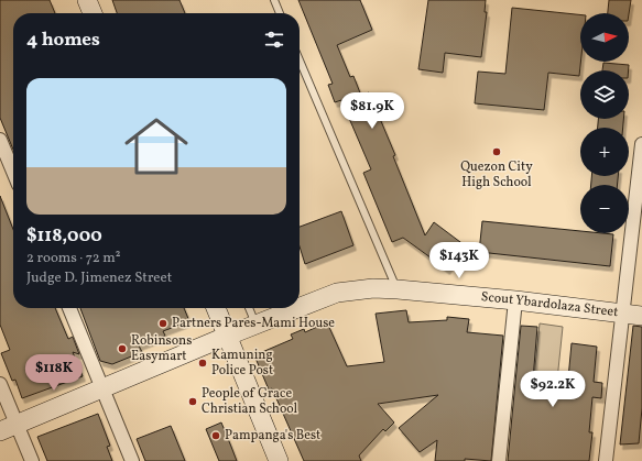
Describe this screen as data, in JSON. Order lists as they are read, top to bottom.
{
  "streets": {
    "street": ["Scout Ybardolaza Street"]
  },
  "places": [
    "Quezon City High School",
    "Partners Pares-Mami House",
    "Robinsons Easymart",
    "Kamuning Police Post",
    "People of Grace Christian School",
    "Pampanga's Best"
  ],
  "north": "right",
  "page": {
    "map_buttons": ["+", "−"],
    "heading": "4 homes",
    "list": [
      {
        "name": "$118,000",
        "note": "2 rooms · 72 m² · Judge D. Jimenez Street"
      }
    ],
    "price": [
      "$81.9K",
      "$143K",
      "$118K",
      "$92.2K"
    ]
  }
}
